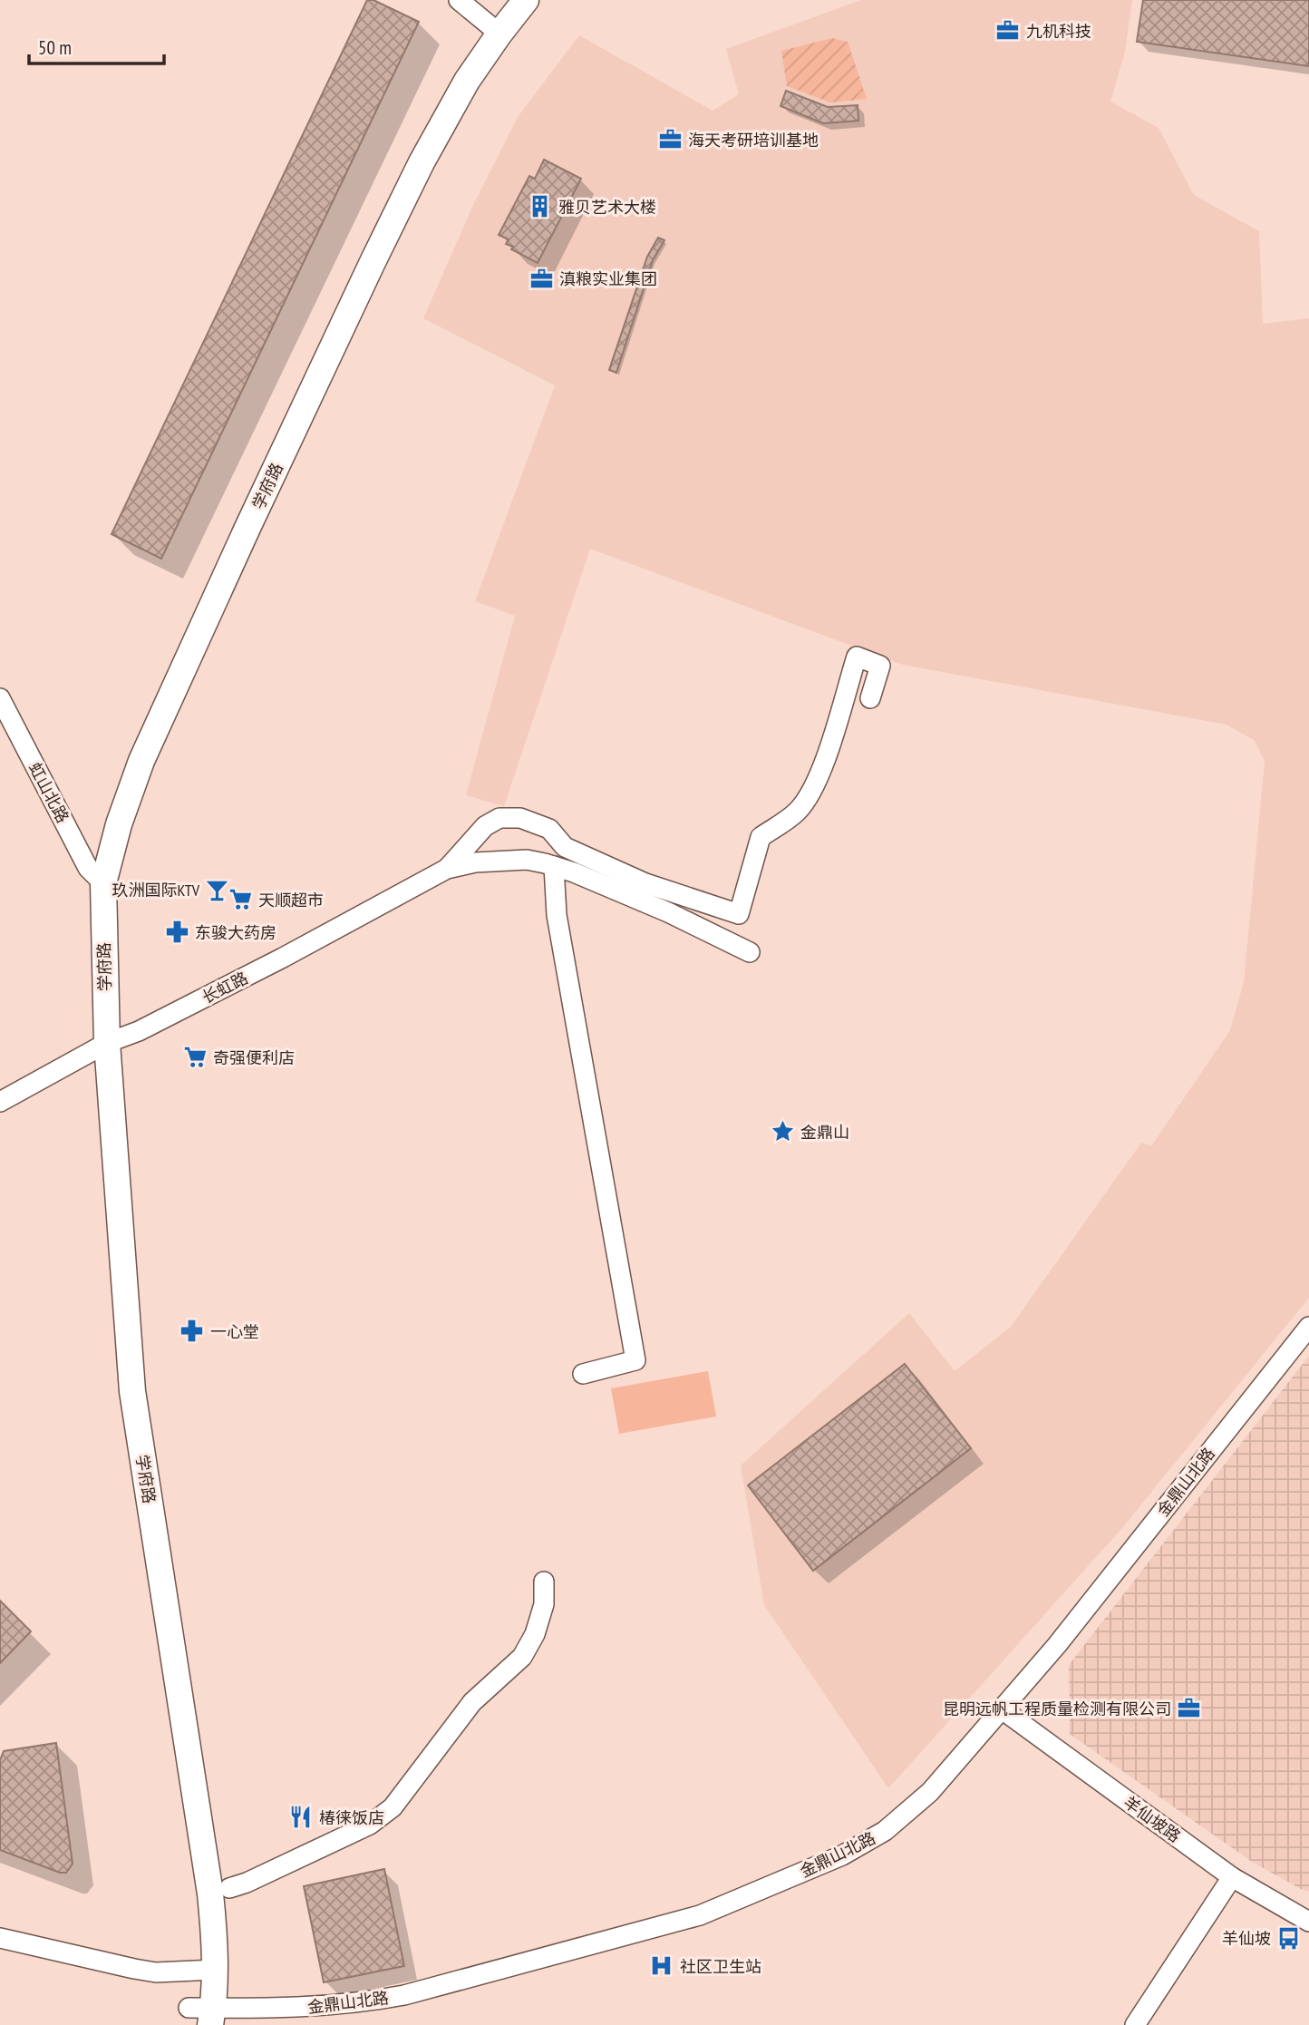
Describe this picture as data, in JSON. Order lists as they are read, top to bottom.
{
  "streets": {
    "main road": ["学府路"],
    "street": [
      "虹山北路",
      "长虹路",
      "金鼎山北路",
      "羊仙坡路"
    ]
  },
  "crossings": [
    ["学府路", "虹山北路"],
    ["学府路", "长虹路"],
    ["学府路", "金鼎山北路"],
    ["金鼎山北路", "羊仙坡路"]
  ],
  "places": {
    "office": [
      "九机科技",
      "海天考研培训基地",
      "滇粮实业集团",
      "昆明远帆工程质量检测有限公司"
    ],
    "building": ["雅贝艺术大楼"],
    "bar": ["玖洲国际KTV"],
    "supermarket": ["天顺超市", "奇强便利店"],
    "pharmacy": ["东骏大药房", "一心堂"],
    "place": ["金鼎山"],
    "restaurant": ["椿徕饭店"],
    "bus stop": ["羊仙坡"],
    "hospital": ["社区卫生站"]
  },
  "scale_bar": "50 m"
}
